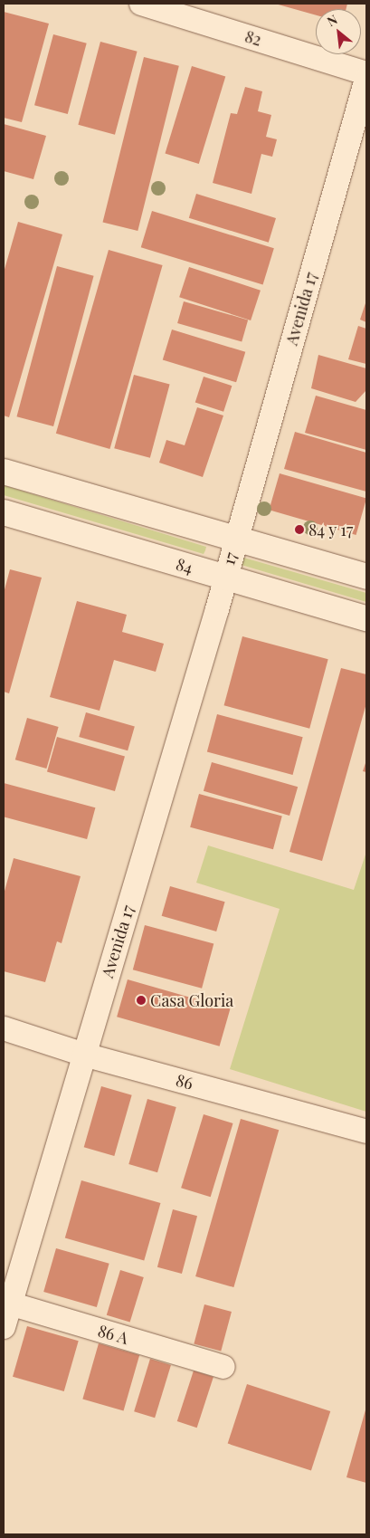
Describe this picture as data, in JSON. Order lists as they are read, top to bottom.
{
  "streets": {
    "main road": ["84"],
    "street": [
      "82",
      "Avenida 17",
      "17",
      "86",
      "86 A"
    ]
  },
  "crossings": [
    ["Avenida 17", "17"],
    ["Avenida 17", "84"],
    ["Avenida 17", "86"],
    ["Avenida 17", "86 A"],
    ["17", "84"]
  ],
  "places": ["84 y 17", "Casa Gloria"],
  "north": "top left"
}
